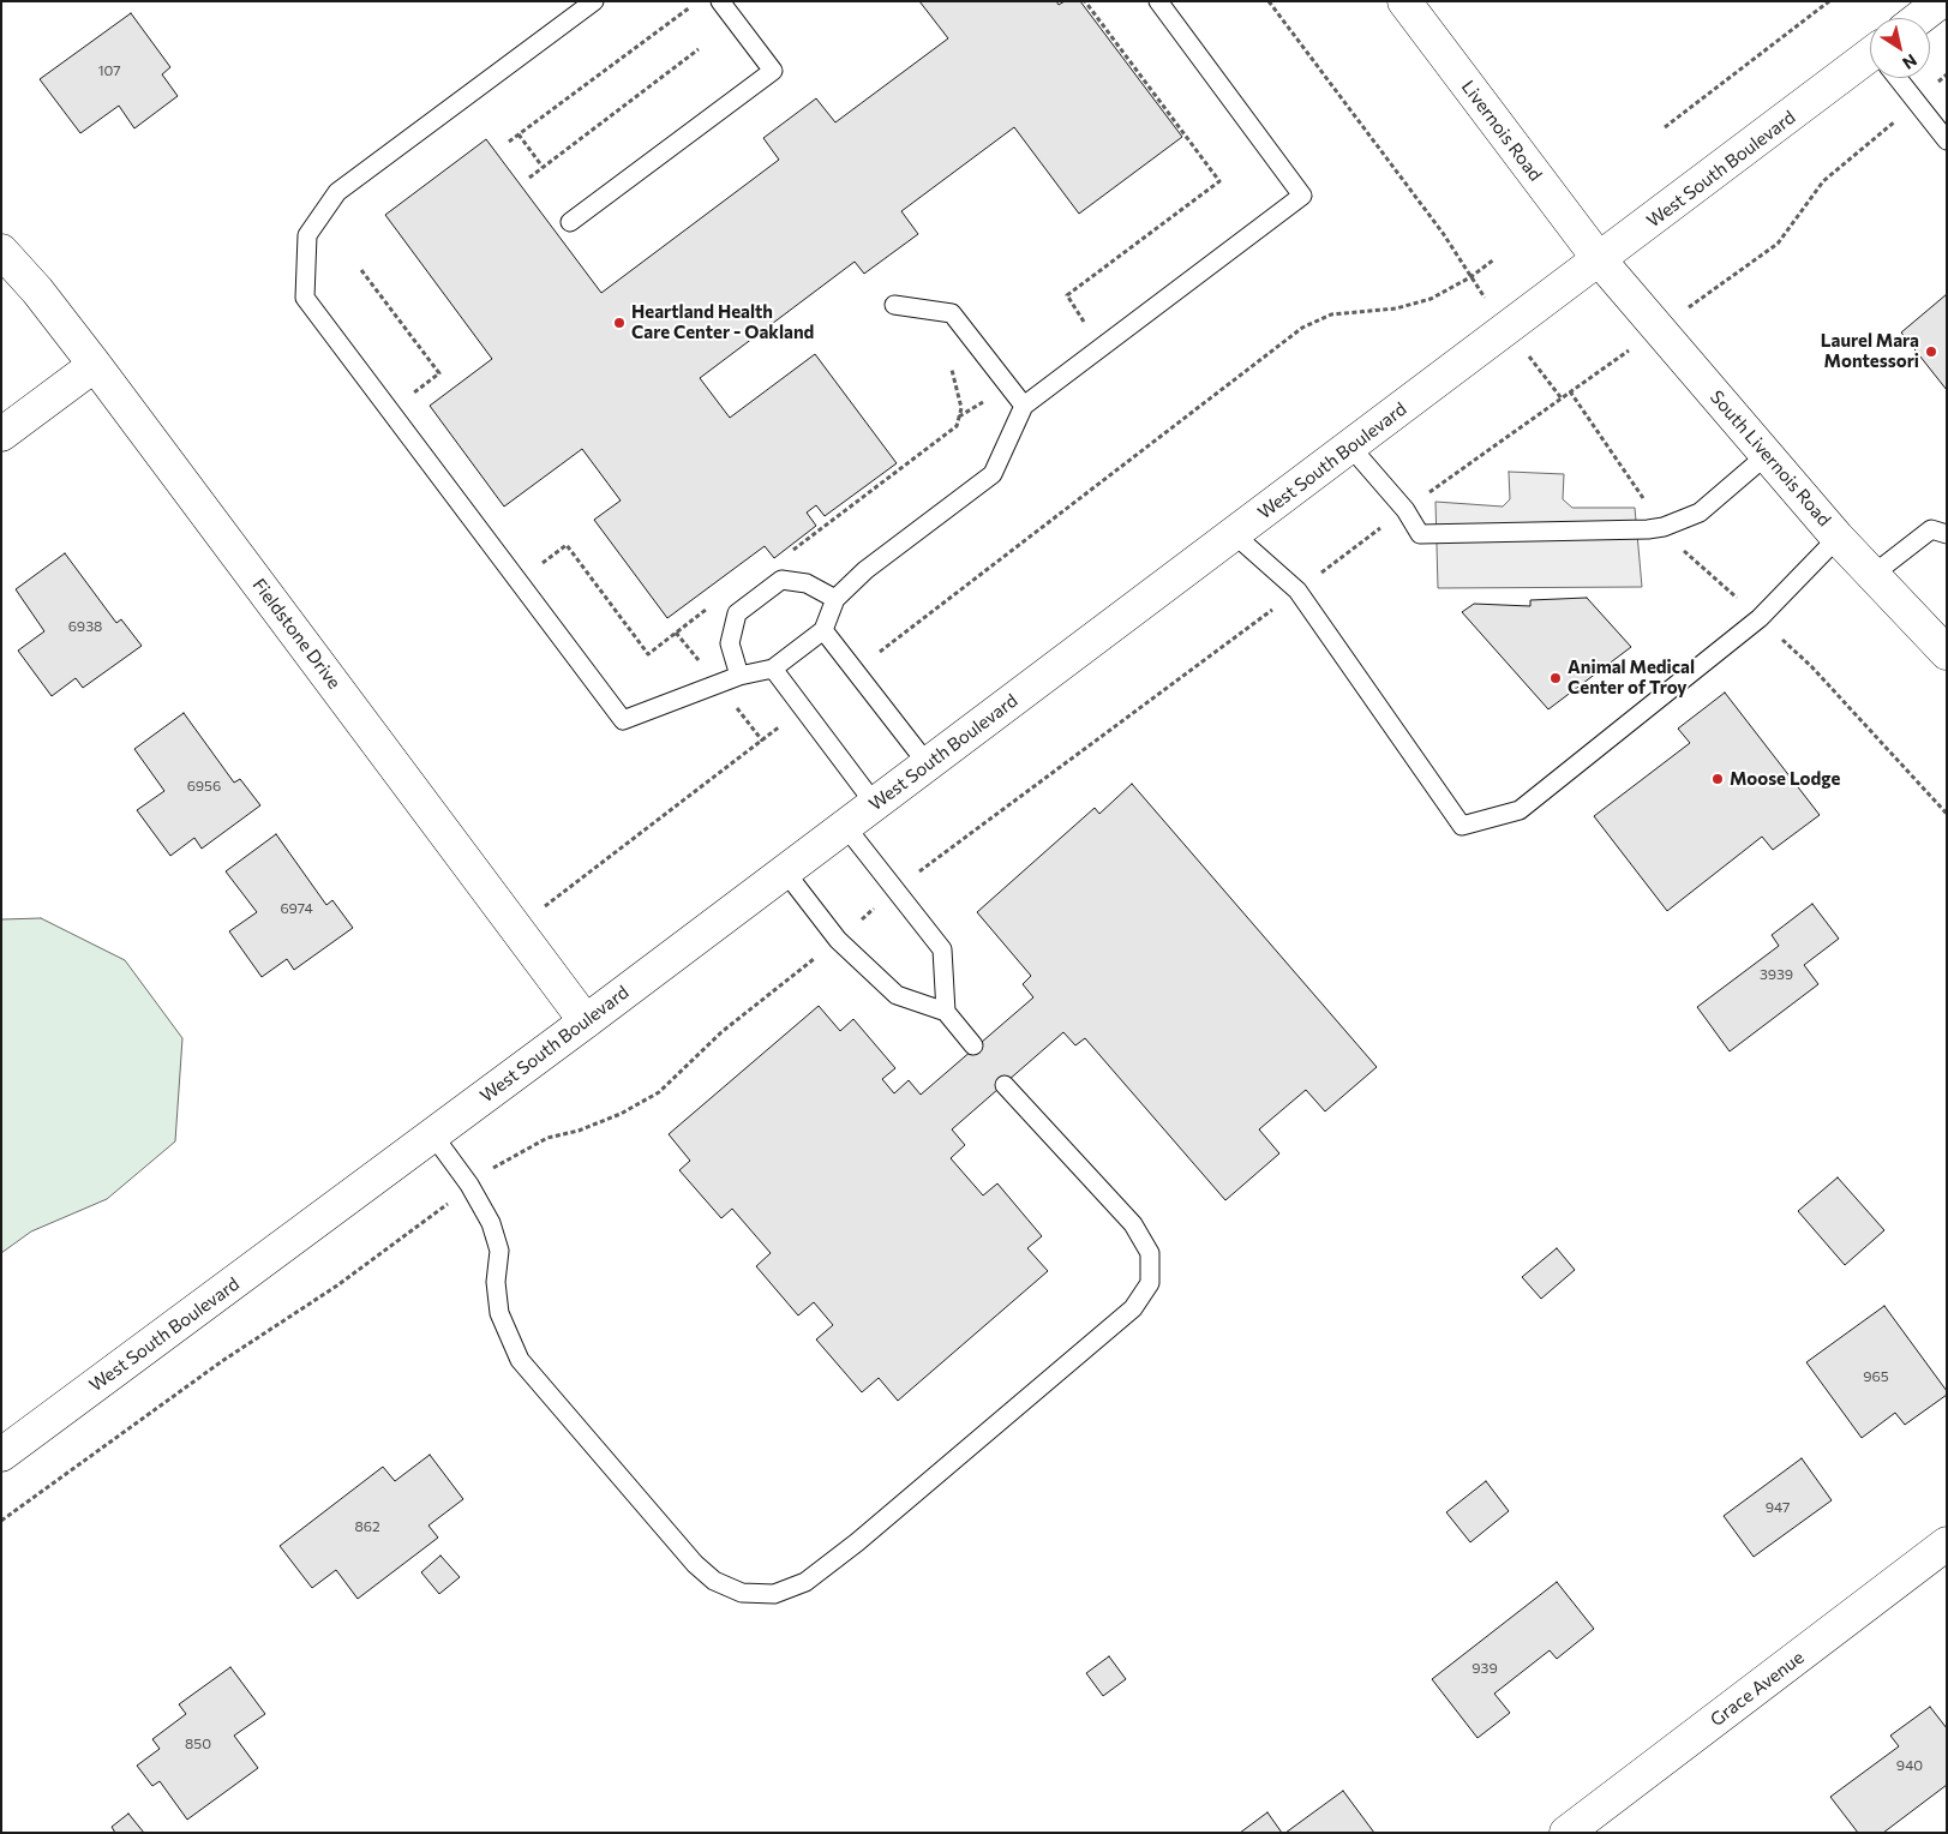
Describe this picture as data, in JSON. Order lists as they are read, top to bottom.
{
  "streets": {
    "street": [
      "Livernois Road",
      "West South Boulevard",
      "South Livernois Road",
      "Fieldstone Drive",
      "Grace Avenue"
    ]
  },
  "crossings": [
    ["Livernois Road", "West South Boulevard"],
    ["Livernois Road", "South Livernois Road"],
    ["West South Boulevard", "South Livernois Road"],
    ["West South Boulevard", "Fieldstone Drive"]
  ],
  "places": [
    "Heartland Health Care Center - Oakland",
    "Laurel Mara Montessori",
    "Animal Medical Center of Troy",
    "Moose Lodge"
  ],
  "house_numbers": [
    "107",
    "6938",
    "6956",
    "6974",
    "3939",
    "965",
    "947",
    "862",
    "939",
    "850",
    "940"
  ],
  "north": "bottom right"
}
